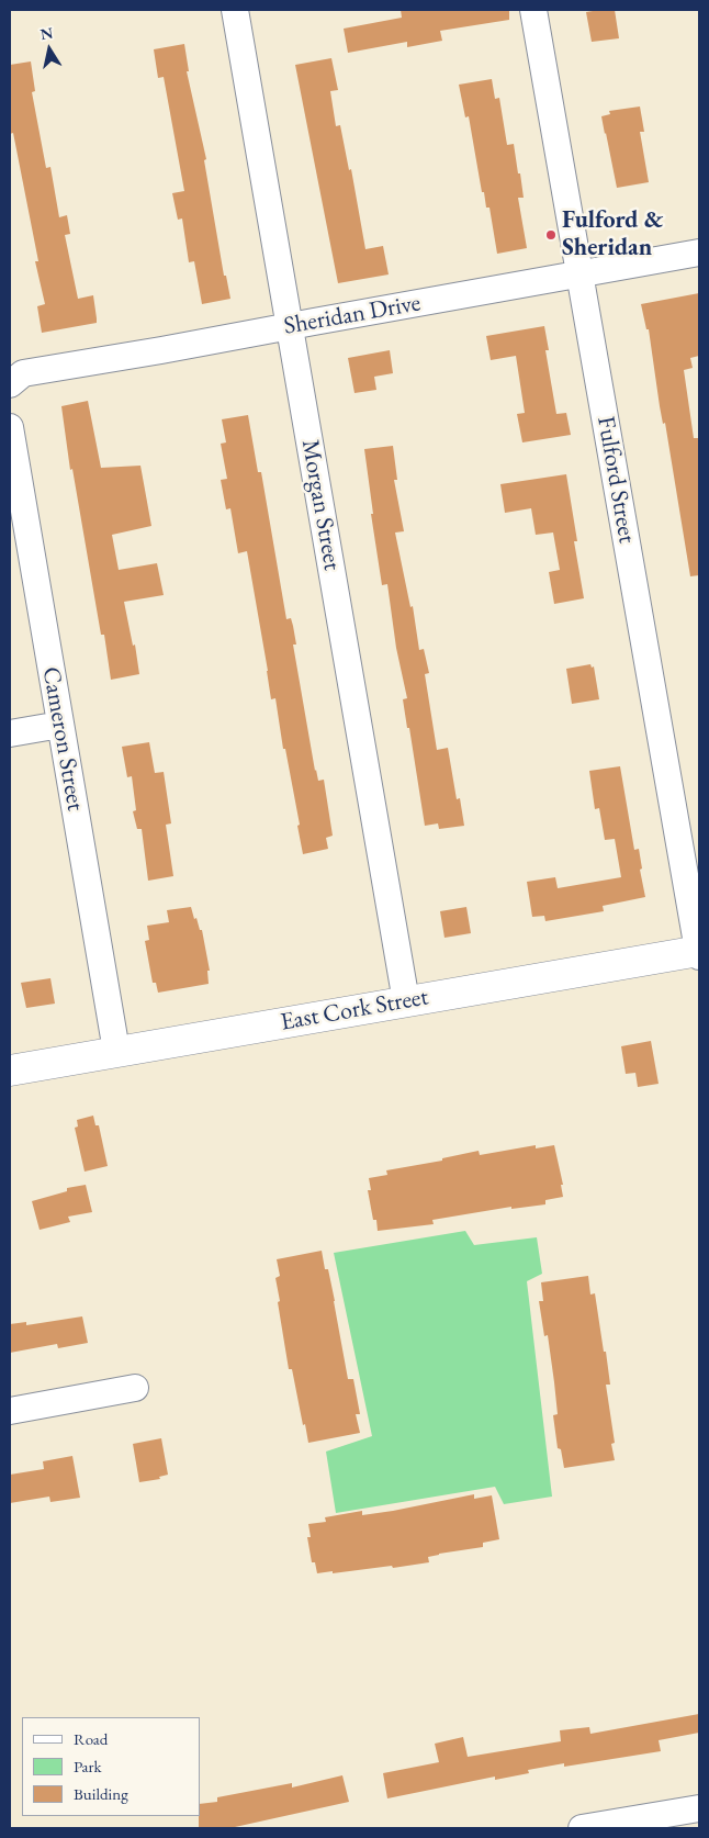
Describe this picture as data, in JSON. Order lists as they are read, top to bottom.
{
  "streets": {
    "street": [
      "Sheridan Drive",
      "Fulford Street",
      "Morgan Street",
      "Cameron Street",
      "East Cork Street"
    ]
  },
  "crossings": [
    ["Sheridan Drive", "Fulford Street"],
    ["Sheridan Drive", "Morgan Street"],
    ["Fulford Street", "East Cork Street"],
    ["Morgan Street", "East Cork Street"],
    ["Cameron Street", "East Cork Street"]
  ],
  "places": ["Fulford & Sheridan"],
  "legend": ["Road", "Park", "Building"],
  "north": "top"
}
